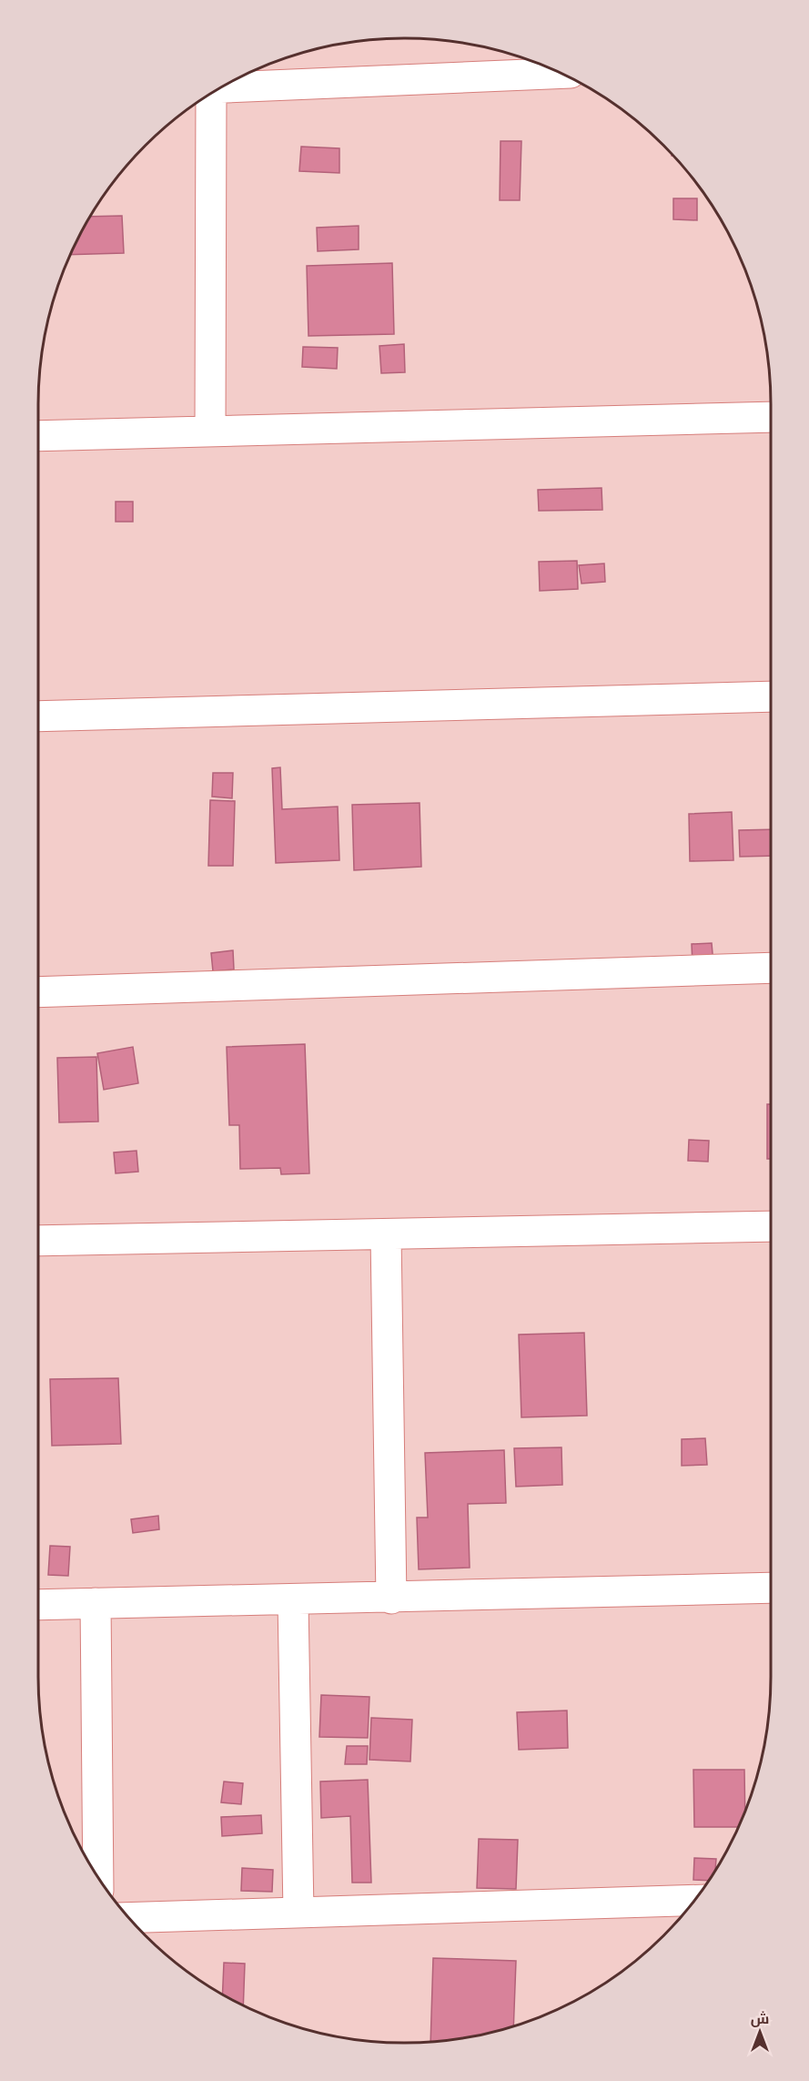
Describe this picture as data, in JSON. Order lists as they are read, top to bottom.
{
  "north": "top"
}
